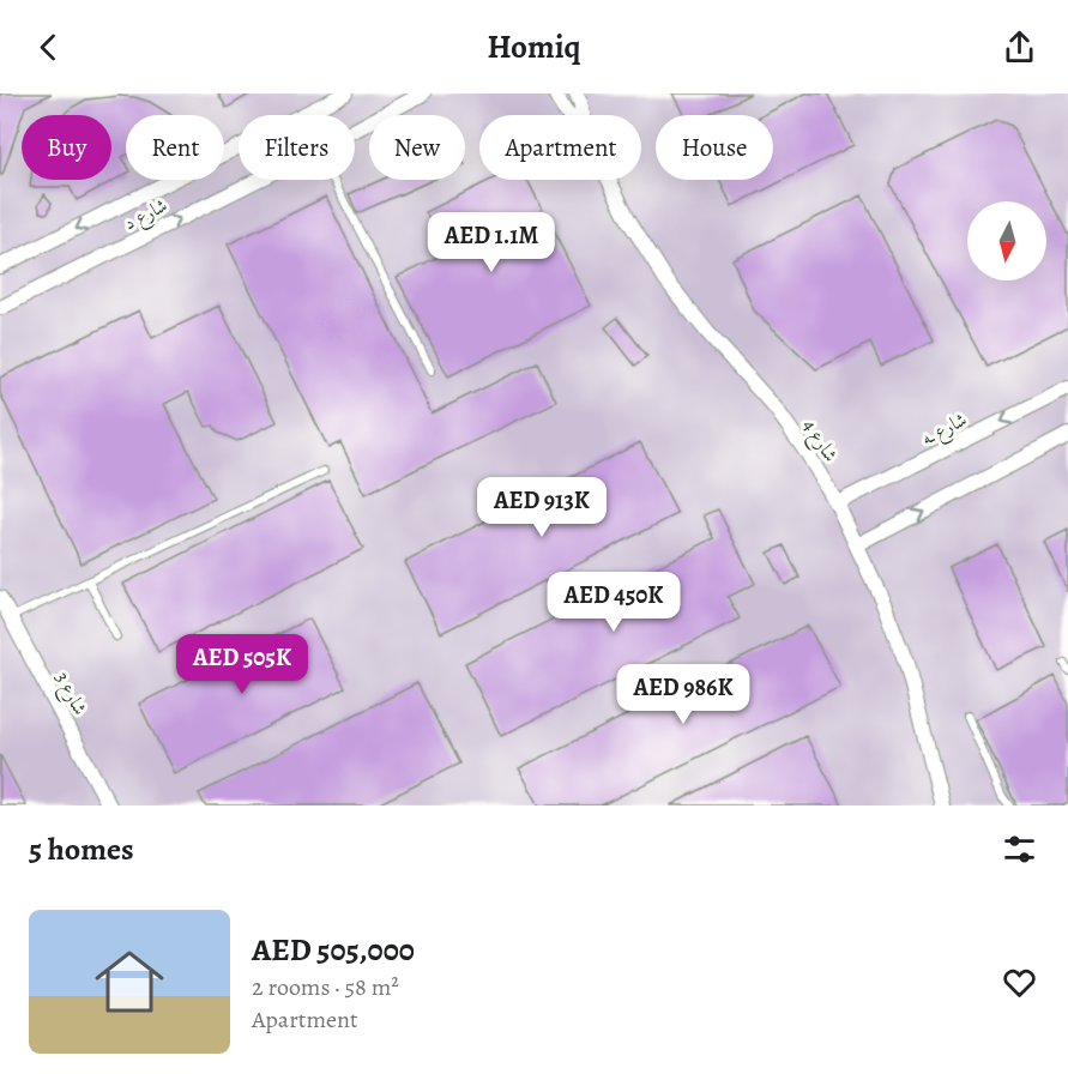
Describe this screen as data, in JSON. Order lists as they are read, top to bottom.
{
  "streets": {
    "street": [
      "شارع د",
      "شارع ـه",
      "شارع 4",
      "شارع 3"
    ]
  },
  "crossings": [
    ["شارع ـه", "شارع 4"]
  ],
  "north": "bottom",
  "page": {
    "header": "Homiq",
    "chip": [
      "Buy",
      "Rent",
      "Filters",
      "New",
      "Apartment",
      "House"
    ],
    "price": [
      "AED 1.1M",
      "AED 913K",
      "AED 450K",
      "AED 505K",
      "AED 986K"
    ],
    "heading": "5 homes",
    "list": [
      {
        "name": "AED 505,000",
        "note": "2 rooms · 58 m² · Apartment"
      }
    ]
  }
}
